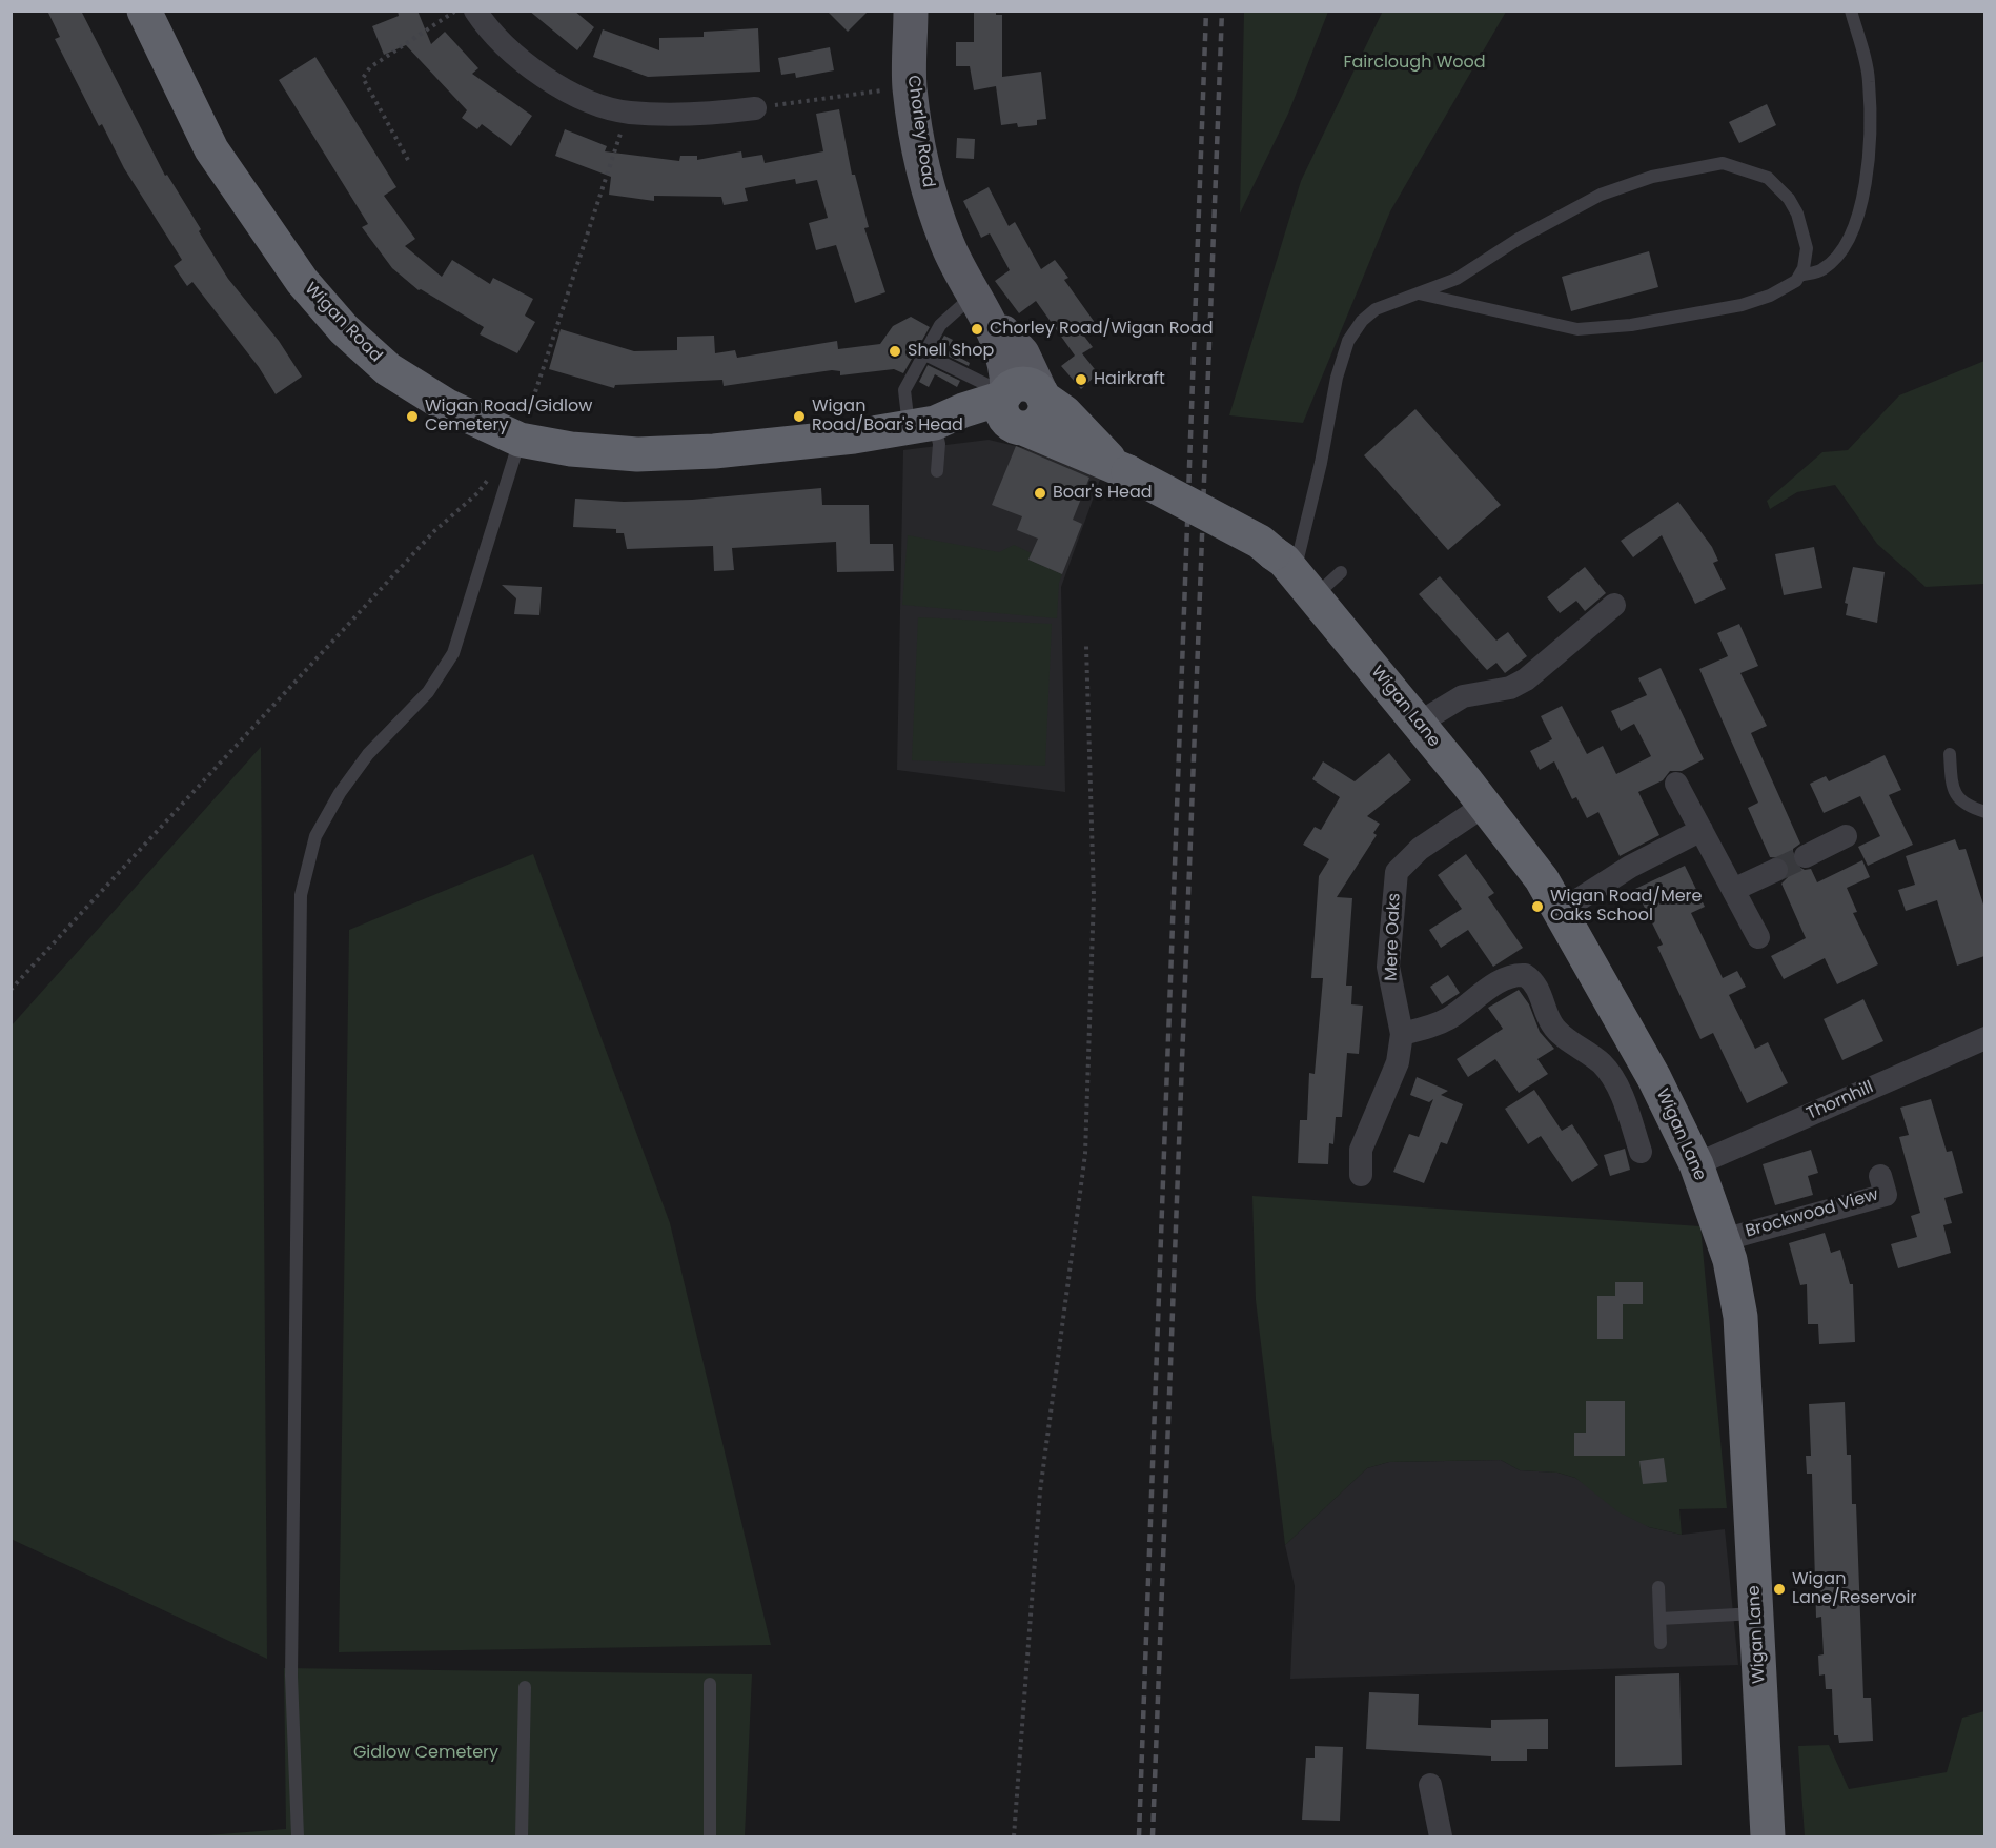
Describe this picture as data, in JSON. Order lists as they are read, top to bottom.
{
  "streets": {
    "highway": ["Wigan Road", "Wigan Lane"],
    "main road": ["Chorley Road"],
    "street": ["Mere Oaks", "Thornhill", "Brockwood View"]
  },
  "crossings": [
    ["Chorley Road", "Wigan Road"],
    ["Wigan Lane", "Mere Oaks"],
    ["Wigan Lane", "Thornhill"],
    ["Wigan Lane", "Brockwood View"]
  ],
  "parks": ["Fairclough Wood", "Gidlow Cemetery"],
  "places": [
    "Chorley Road/Wigan Road",
    "Shell Shop",
    "Hairkraft",
    "Wigan Road/Gidlow Cemetery",
    "Wigan Road/Boar's Head",
    "Boar's Head",
    "Wigan Road/Mere Oaks School",
    "Wigan Lane/Reservoir"
  ]
}
